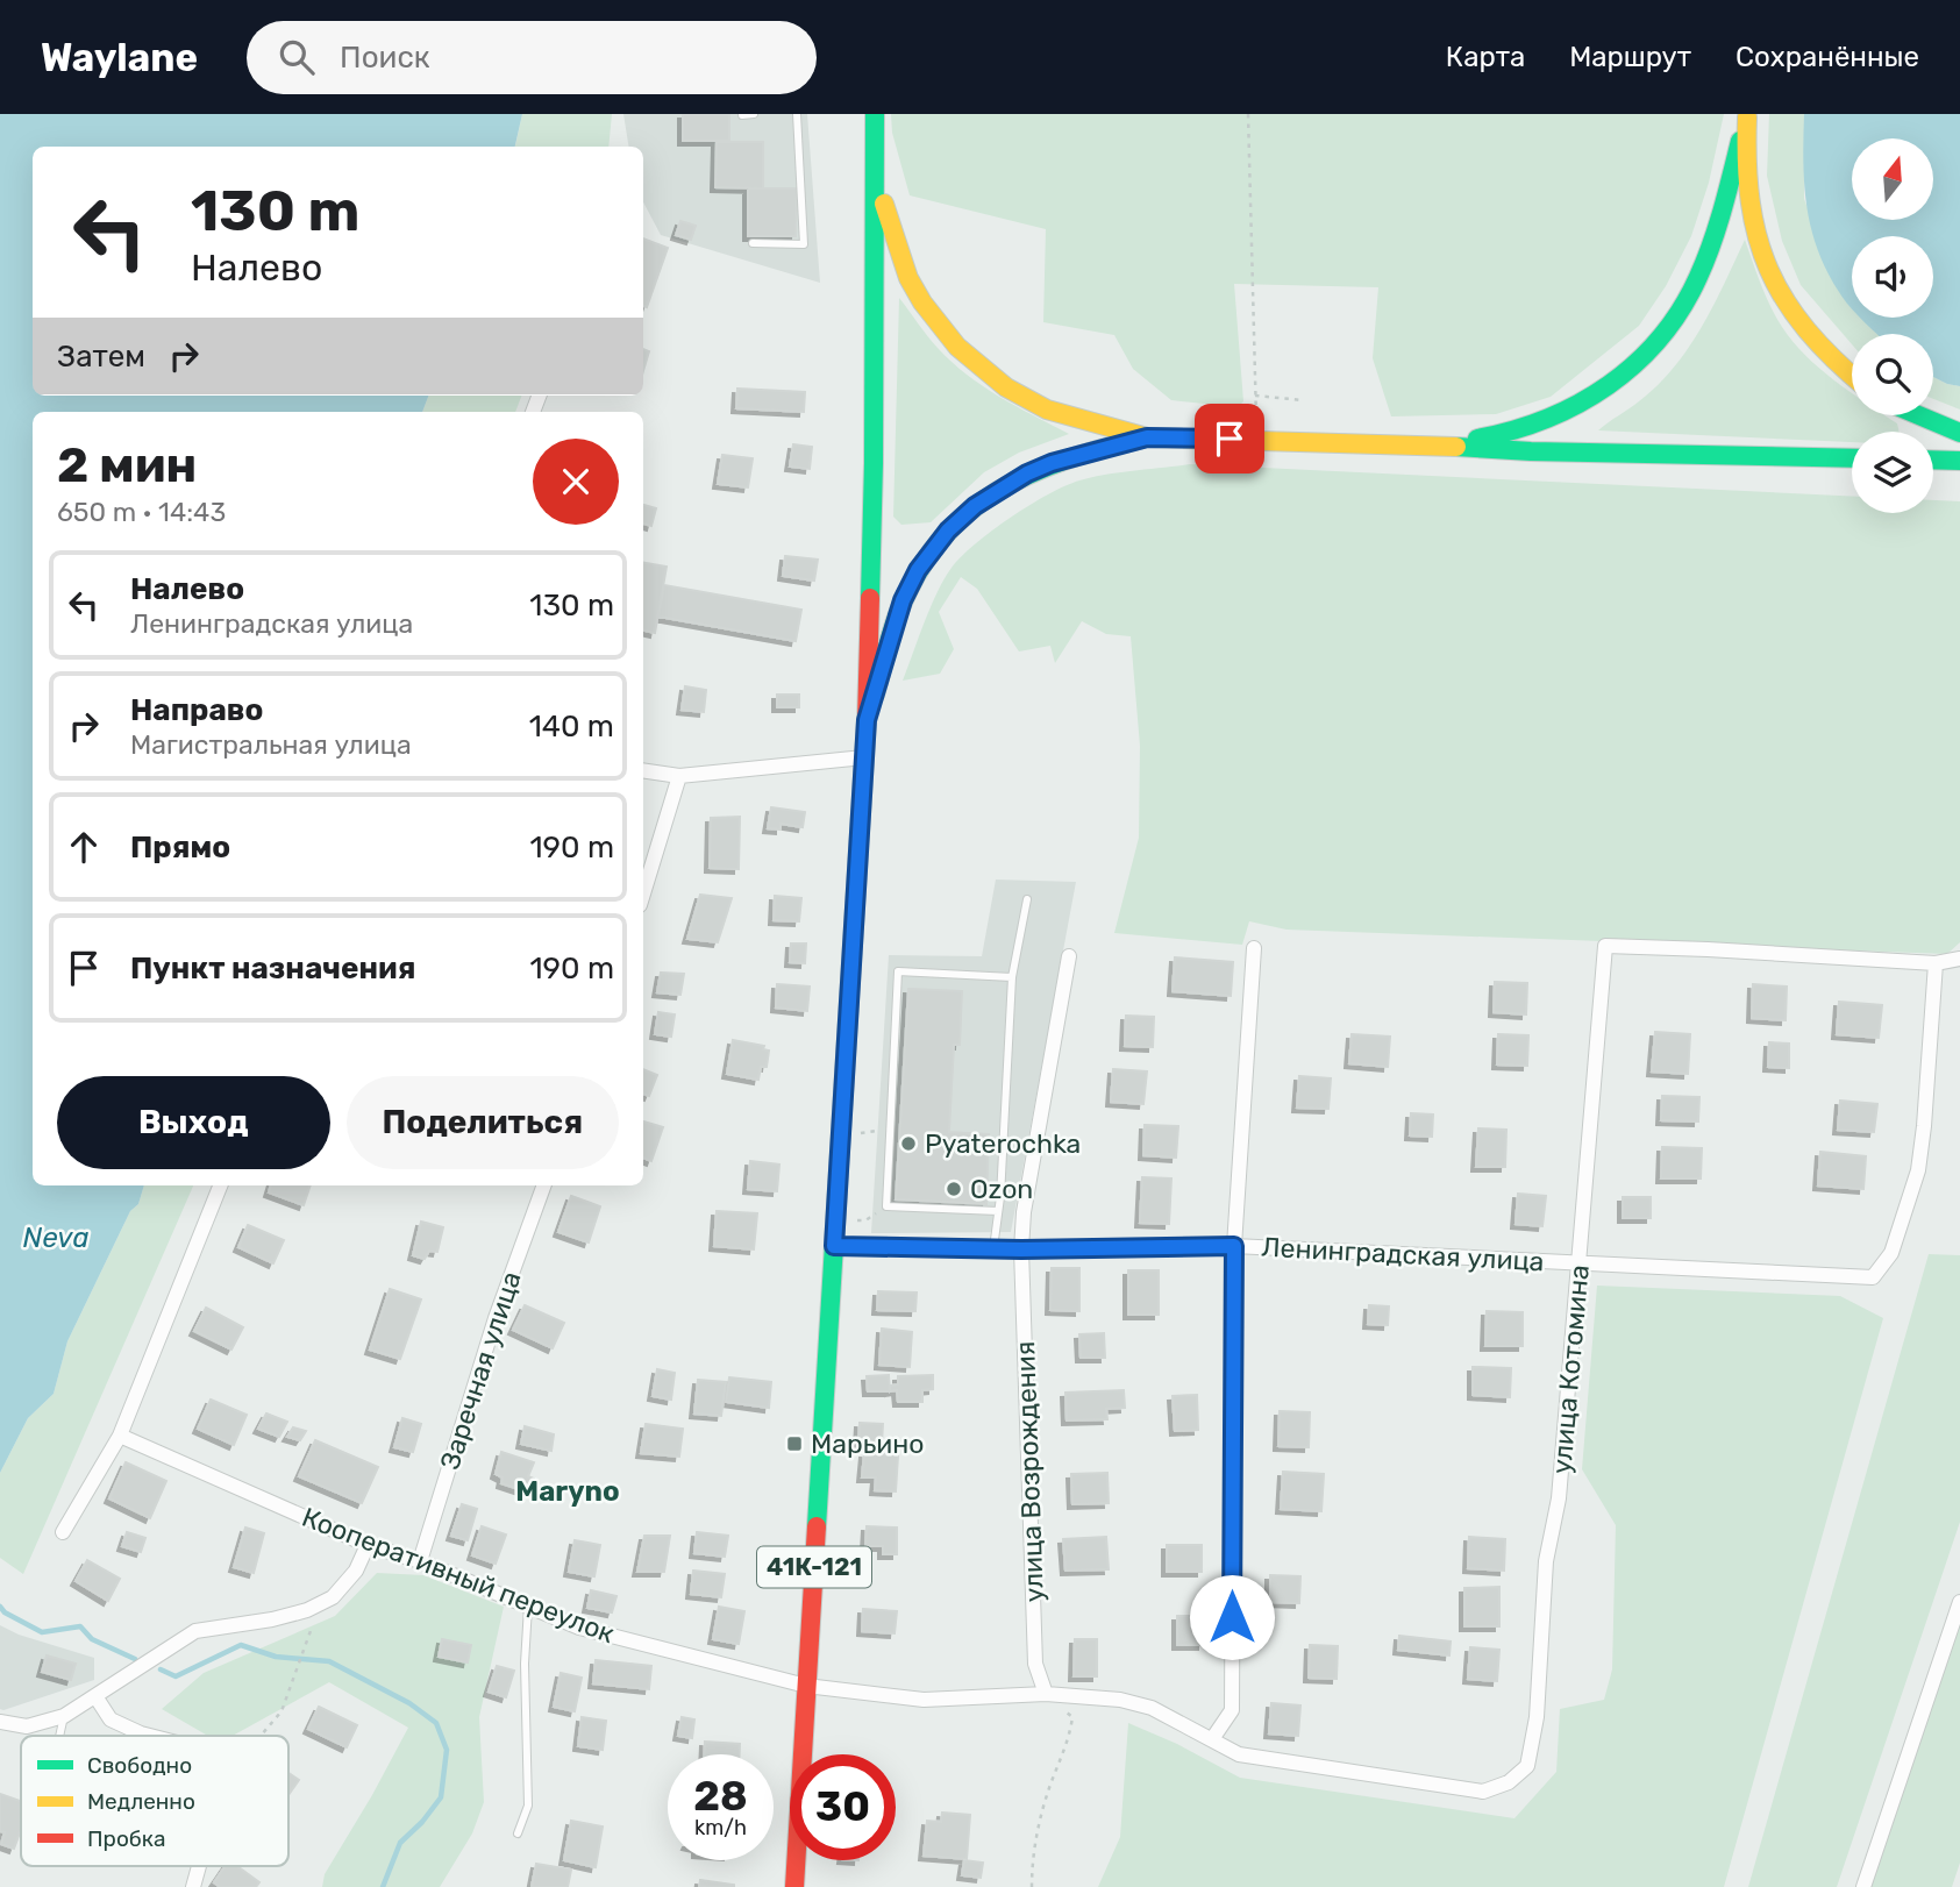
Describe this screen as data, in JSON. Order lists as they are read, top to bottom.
{
  "streets": {
    "main road": ["41К-121"],
    "street": [
      "Ленинградская улица",
      "улица Котомина",
      "Заречная улица",
      "улица Возрождения",
      "Кооперативный переулок"
    ]
  },
  "crossings": [
    ["Ленинградская улица", "улица Котомина"],
    ["Ленинградская улица", "улица Возрождения"],
    ["Ленинградская улица", "41К-121"],
    ["улица Котомина", "Кооперативный переулок"],
    ["Заречная улица", "Кооперативный переулок"],
    ["улица Возрождения", "Кооперативный переулок"],
    ["41К-121", "Кооперативный переулок"]
  ],
  "districts": ["Maryno"],
  "water": ["Neva"],
  "places": {
    "other": ["Pyaterochka", "Ozon"],
    "transit": ["Марьино"]
  },
  "legend": ["Свободно", "Медленно", "Пробка"],
  "north": "top",
  "page": {
    "header": "Waylane",
    "search": "Поиск",
    "nav": ["Карта", "Маршрут", "Сохранённые"],
    "turn": ["130 m", "Налево"],
    "then": "Затем",
    "heading": ["2 мин", "650 m · 14:43"],
    "list": [
      {
        "name": "Налево",
        "note": "Ленинградская улица",
        "value": "130 m"
      },
      {
        "name": "Направо",
        "note": "Магистральная улица",
        "value": "140 m"
      },
      {
        "name": "Прямо",
        "value": "190 m"
      },
      {
        "name": "Пункт назначения",
        "value": "190 m"
      }
    ],
    "buttons": ["Выход", "Поделиться"],
    "speed": "28 km/h",
    "limit": "30"
  }
}
